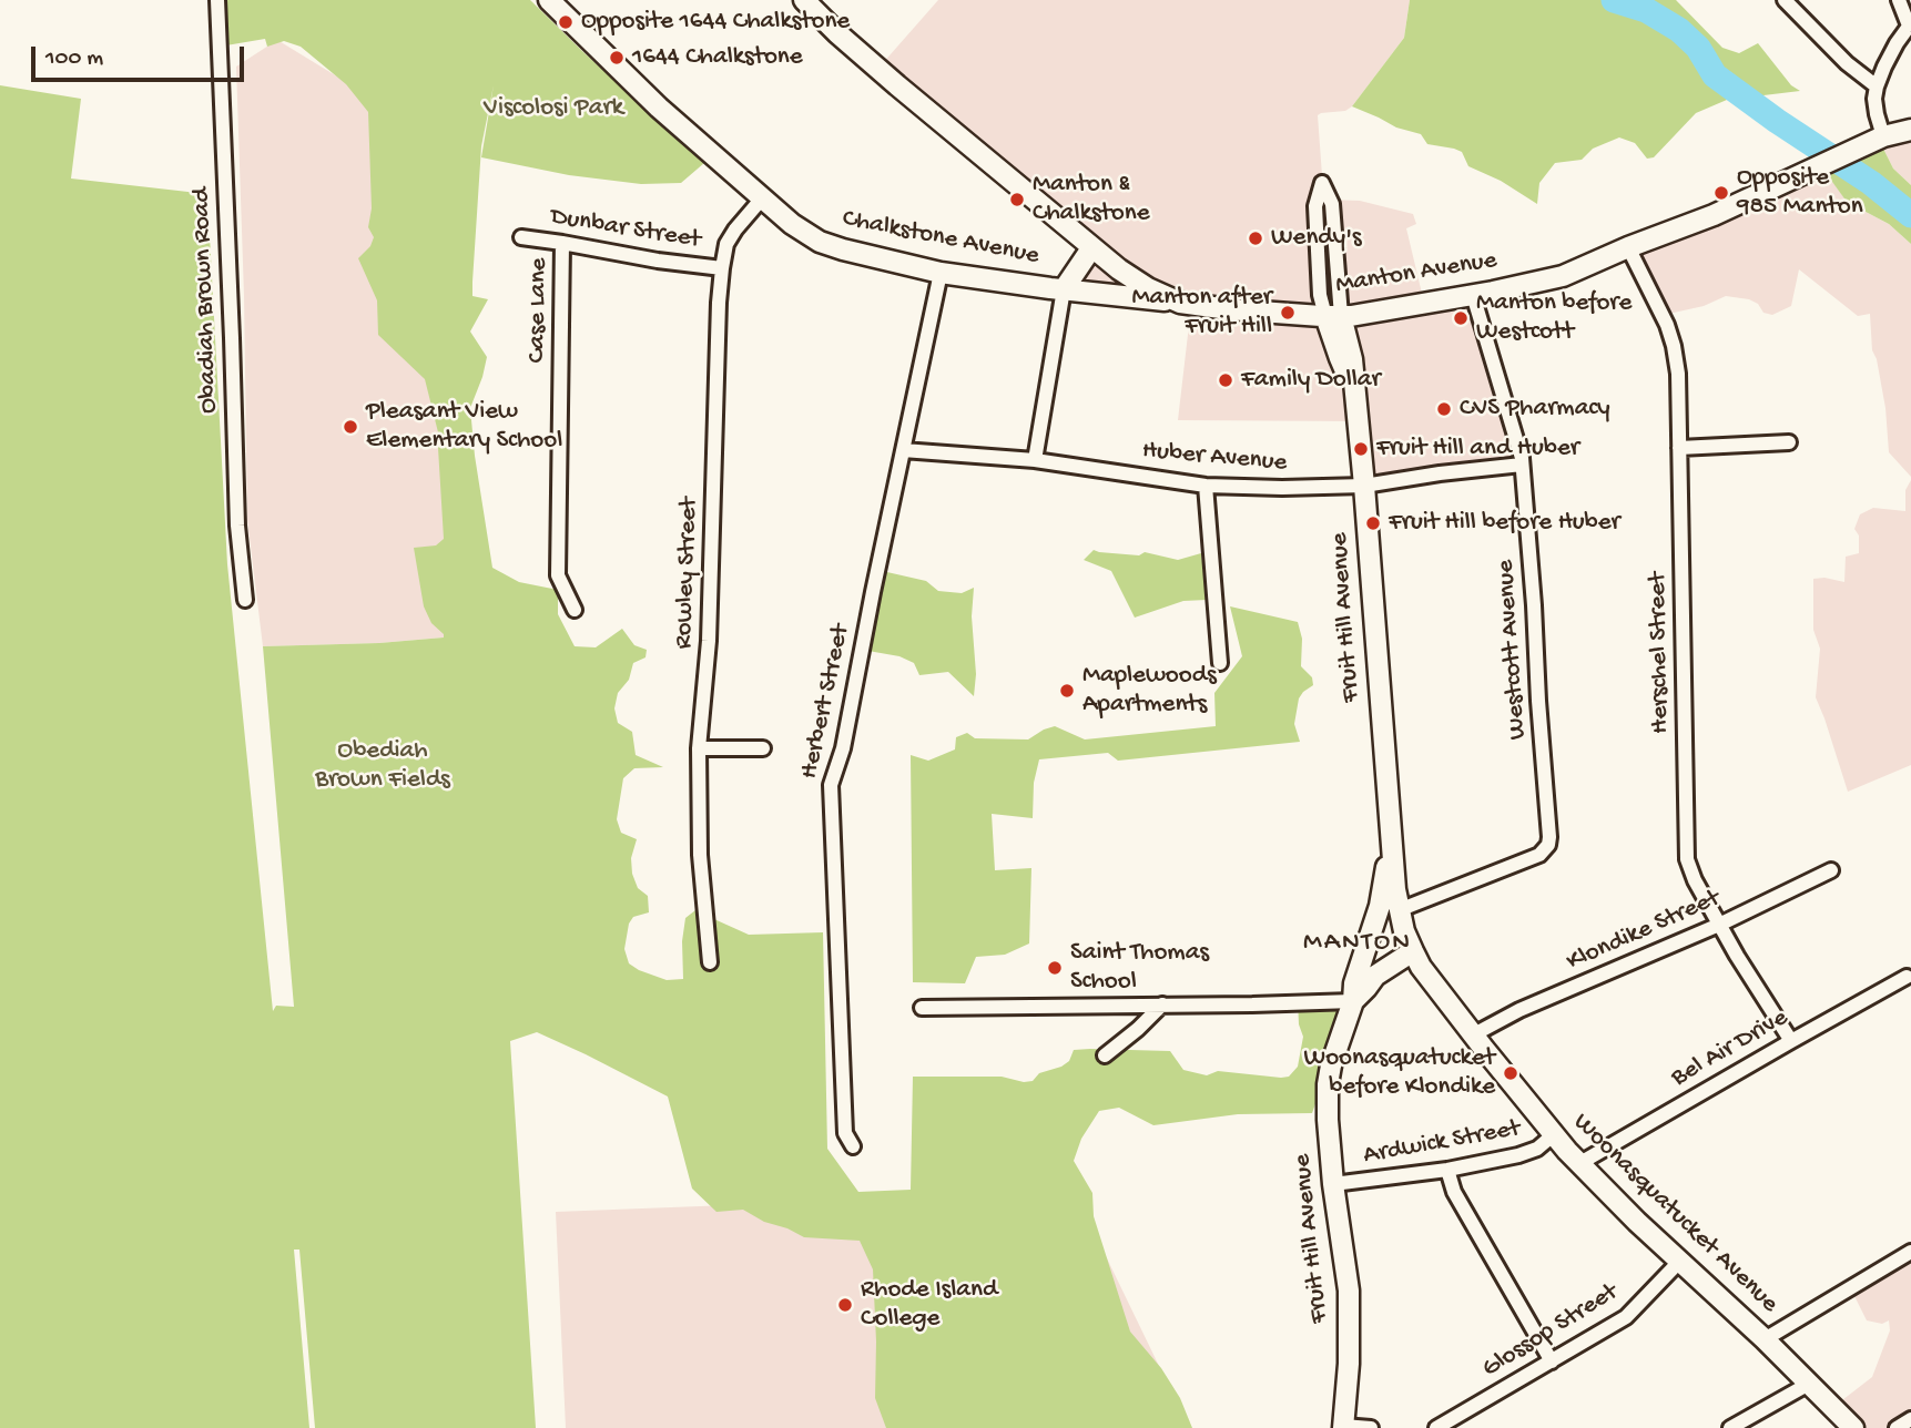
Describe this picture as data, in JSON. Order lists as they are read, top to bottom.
{
  "streets": {
    "main road": [
      "Chalkstone Avenue",
      "Manton Avenue",
      "Fruit Hill Avenue",
      "Woonasquatucket Avenue"
    ],
    "street": [
      "Dunbar Street",
      "Obadiah Brown Road",
      "Case Lane",
      "Huber Avenue",
      "Rowley Street",
      "Westcott Avenue",
      "Herschel Street",
      "Herbert Street",
      "Klondike Street",
      "Bel Air Drive",
      "Ardwick Street",
      "Glossop Street"
    ]
  },
  "crossings": [
    ["Dunbar Street", "Case Lane"],
    ["Dunbar Street", "Rowley Street"],
    ["Chalkstone Avenue", "Manton Avenue"],
    ["Chalkstone Avenue", "Rowley Street"],
    ["Chalkstone Avenue", "Herbert Street"],
    ["Manton Avenue", "Fruit Hill Avenue"],
    ["Manton Avenue", "Westcott Avenue"],
    ["Manton Avenue", "Herschel Street"],
    ["Huber Avenue", "Fruit Hill Avenue"],
    ["Huber Avenue", "Westcott Avenue"],
    ["Huber Avenue", "Herbert Street"],
    ["Fruit Hill Avenue", "Westcott Avenue"],
    ["Fruit Hill Avenue", "Ardwick Street"],
    ["Fruit Hill Avenue", "Woonasquatucket Avenue"],
    ["Westcott Avenue", "Woonasquatucket Avenue"],
    ["Herschel Street", "Klondike Street"],
    ["Herschel Street", "Bel Air Drive"],
    ["Klondike Street", "Woonasquatucket Avenue"],
    ["Bel Air Drive", "Woonasquatucket Avenue"],
    ["Ardwick Street", "Woonasquatucket Avenue"],
    ["Woonasquatucket Avenue", "Glossop Street"]
  ],
  "districts": ["MANTON"],
  "parks": ["Viscolosi Park", "Obediah Brown Fields"],
  "places": [
    "Opposite 1644 Chalkstone",
    "1644 Chalkstone",
    "Opposite 985 Manton",
    "Manton & Chalkstone",
    "Wendy's",
    "Manton after Fruit Hill",
    "Manton before Westcott",
    "Family Dollar",
    "CVS Pharmacy",
    "Pleasant View Elementary School",
    "Fruit Hill and Huber",
    "Fruit Hill before Huber",
    "Maplewoods Apartments",
    "Saint Thomas School",
    "Woonasquatucket before Klondike",
    "Rhode Island College"
  ],
  "scale_bar": "100 m"
}
